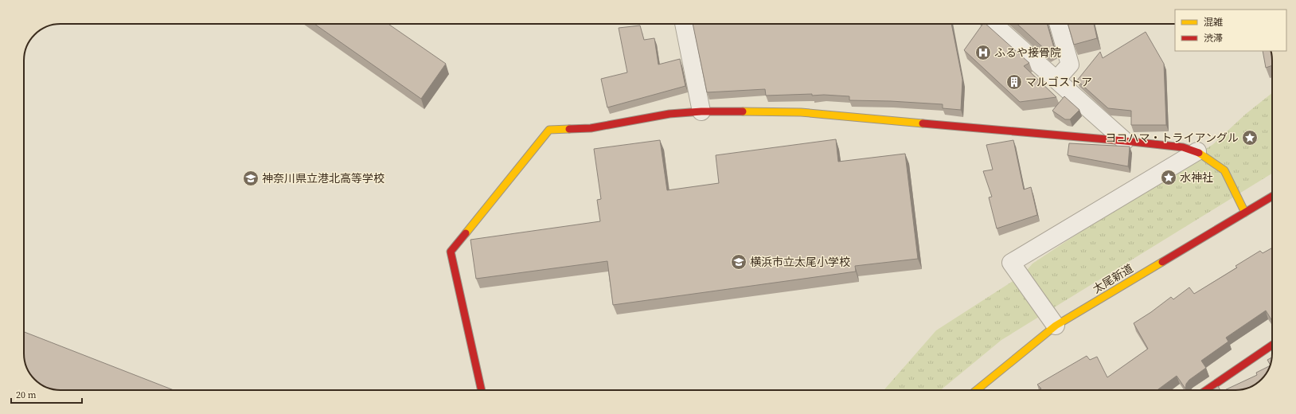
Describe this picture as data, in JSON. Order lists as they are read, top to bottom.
{
  "streets": {
    "street": ["太尾新道"]
  },
  "places": {
    "hospital": ["ふるや接骨院"],
    "building": ["マルゴストア"],
    "place": ["ヨコハマ・トライアングル", "水神社"],
    "school or university": ["神奈川県立港北高等学校", "横浜市立太尾小学校"]
  },
  "legend": ["混雑", "渋滞"],
  "scale_bar": "20 m"
}
